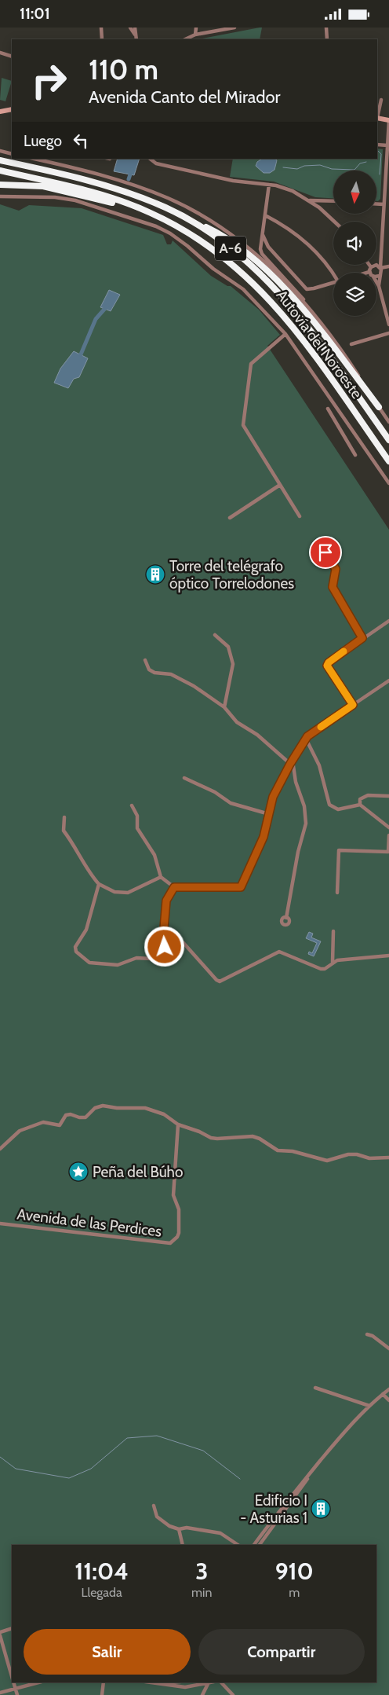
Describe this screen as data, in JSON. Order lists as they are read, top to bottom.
{
  "streets": {
    "highway": ["A-6", "Autovía del Noroeste"],
    "street": ["Avenida de las Perdices"]
  },
  "places": {
    "building": ["Torre del telégrafo óptico Torrelodones", "Edificio I - Asturias 1"],
    "place": ["Peña del Búho"]
  },
  "north": "bottom",
  "page": {
    "status": "11:01",
    "turn": ["110 m", "Avenida Canto del Mirador"],
    "then": "Luego",
    "eta": [
      "11:04",
      "Llegada",
      "3",
      "min",
      "910",
      "m"
    ],
    "buttons": ["Salir", "Compartir"]
  }
}
